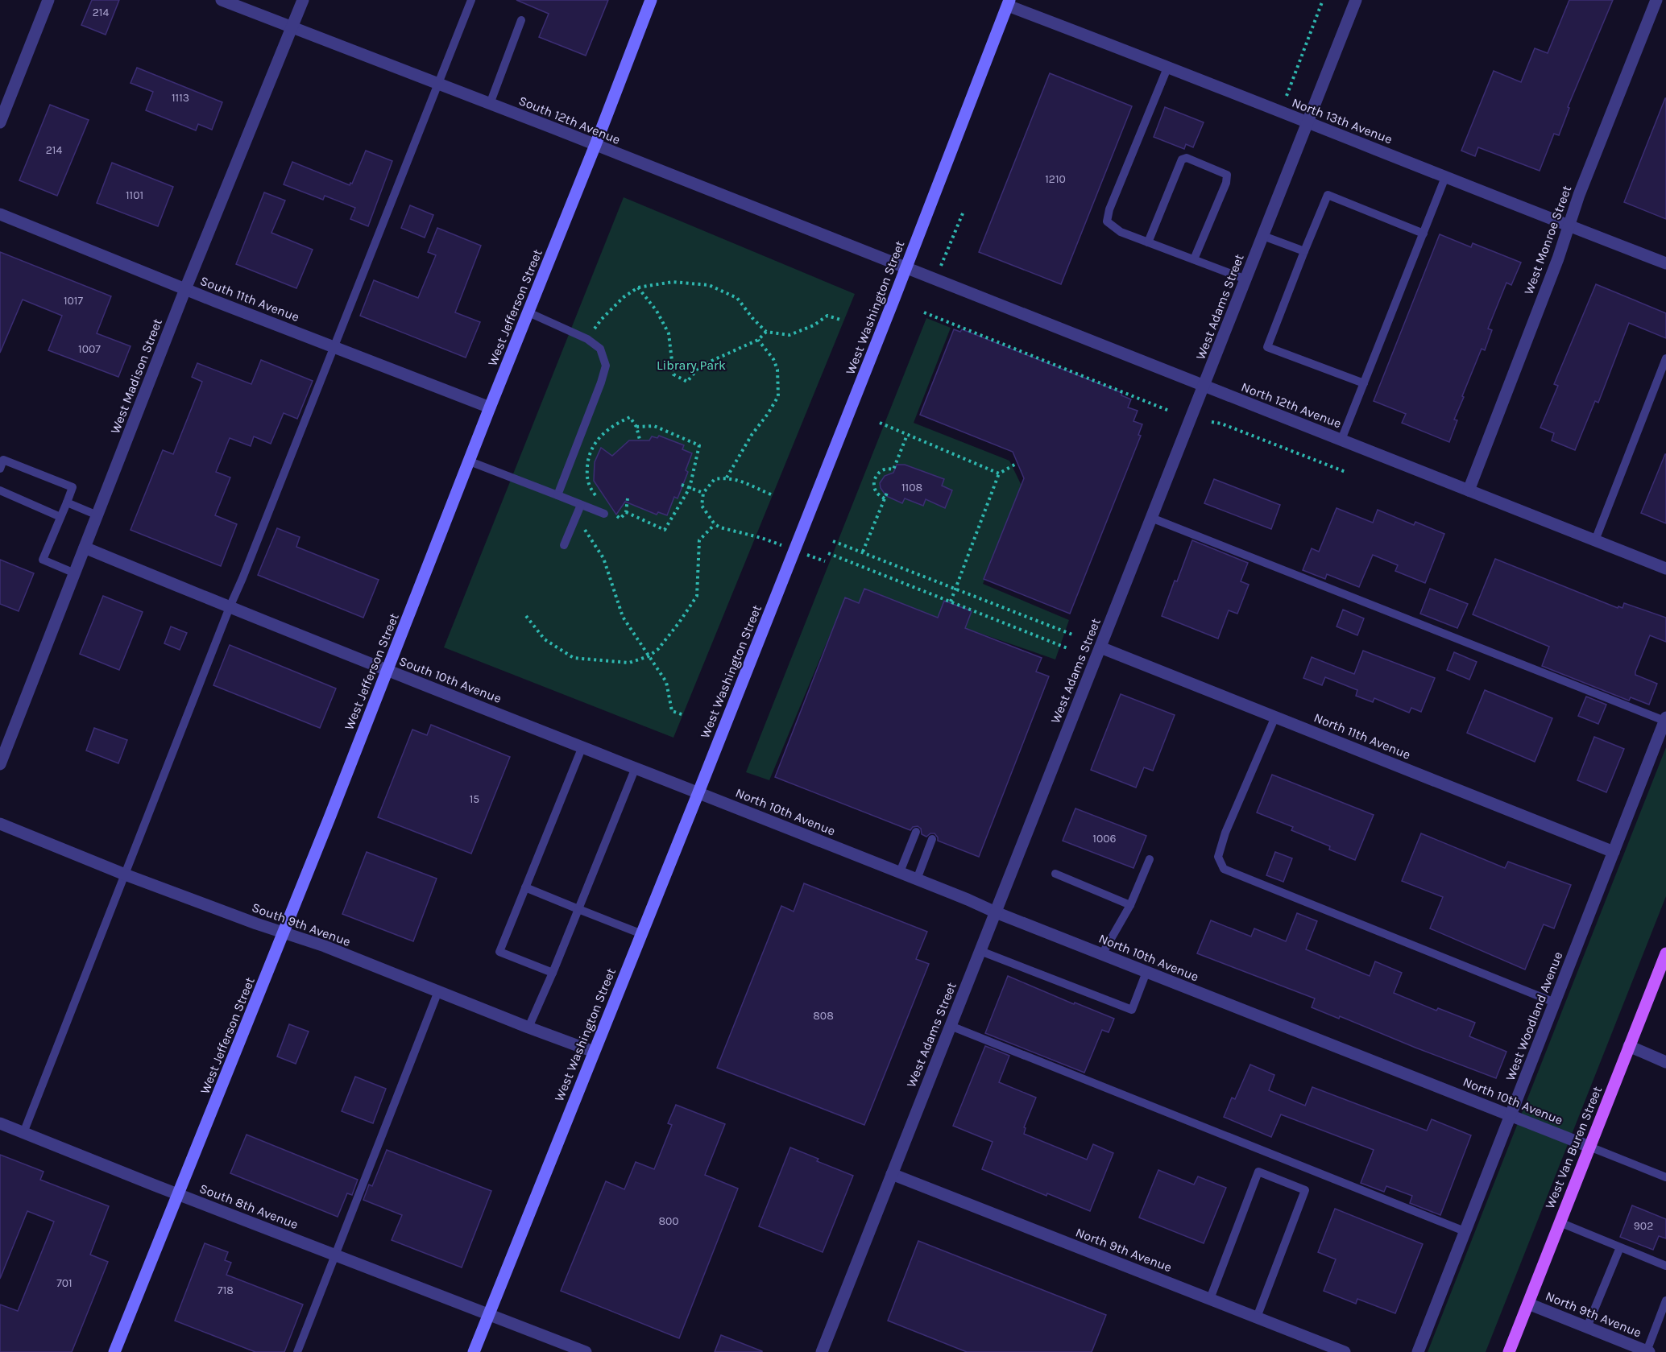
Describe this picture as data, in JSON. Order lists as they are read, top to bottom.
{
  "streets": {
    "main road": ["West Jefferson Street", "West Washington Street", "West Van Buren Street"],
    "street": [
      "South 12th Avenue",
      "North 13th Avenue",
      "West Monroe Street",
      "South 11th Avenue",
      "West Adams Street",
      "West Madison Street",
      "North 12th Avenue",
      "South 10th Avenue",
      "North 11th Avenue",
      "North 10th Avenue",
      "South 9th Avenue",
      "West Woodland Avenue",
      "South 8th Avenue",
      "North 9th Avenue"
    ]
  },
  "crossings": [
    ["South 12th Avenue", "West Jefferson Street"],
    ["South 12th Avenue", "West Washington Street"],
    ["South 12th Avenue", "West Madison Street"],
    ["South 12th Avenue", "North 12th Avenue"],
    ["North 13th Avenue", "West Monroe Street"],
    ["North 13th Avenue", "West Adams Street"],
    ["North 13th Avenue", "West Washington Street"],
    ["West Monroe Street", "North 12th Avenue"],
    ["South 11th Avenue", "West Jefferson Street"],
    ["South 11th Avenue", "West Madison Street"],
    ["West Adams Street", "North 12th Avenue"],
    ["West Adams Street", "North 11th Avenue"],
    ["West Adams Street", "North 10th Avenue"],
    ["West Adams Street", "North 9th Avenue"],
    ["West Jefferson Street", "South 10th Avenue"],
    ["West Jefferson Street", "South 9th Avenue"],
    ["West Jefferson Street", "South 8th Avenue"],
    ["West Washington Street", "North 12th Avenue"],
    ["West Washington Street", "South 10th Avenue"],
    ["West Washington Street", "North 10th Avenue"],
    ["West Washington Street", "South 9th Avenue"],
    ["West Washington Street", "South 8th Avenue"],
    ["West Madison Street", "South 10th Avenue"],
    ["South 10th Avenue", "North 10th Avenue"],
    ["North 11th Avenue", "West Woodland Avenue"],
    ["North 10th Avenue", "West Woodland Avenue"],
    ["North 10th Avenue", "West Van Buren Street"],
    ["West Van Buren Street", "North 9th Avenue"]
  ],
  "parks": ["Library Park"],
  "house_numbers": [
    "214",
    "1113",
    "214",
    "1210",
    "1101",
    "1017",
    "1007",
    "1108",
    "15",
    "1006",
    "808",
    "800",
    "902",
    "701",
    "718"
  ]
}
